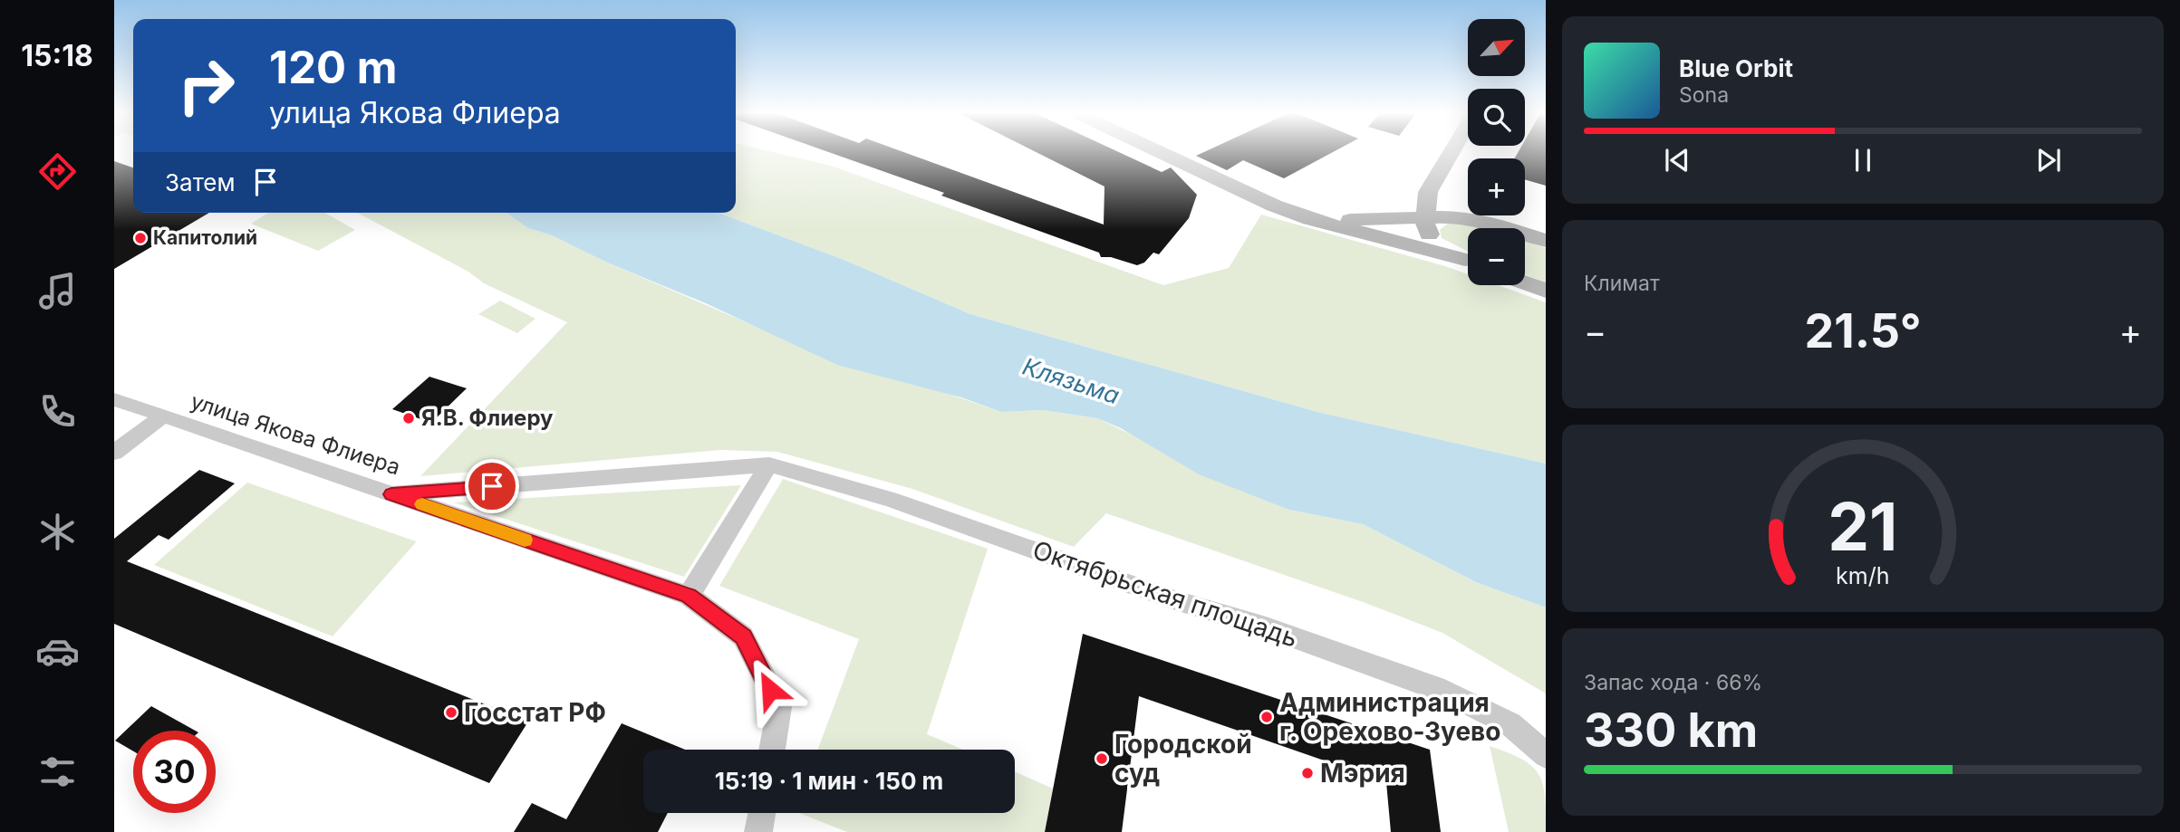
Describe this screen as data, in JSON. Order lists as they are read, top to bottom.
{
  "streets": {
    "street": ["улица Якова Флиера", "Октябрьская площадь"]
  },
  "crossings": [
    ["улица Якова Флиера", "Октябрьская площадь"]
  ],
  "water": ["Клязьма"],
  "places": [
    "Капитолий",
    "Я.В. Флиеру",
    "Госстат РФ",
    "Администрация г. Орехово-Зуево",
    "Городской суд",
    "Мэрия"
  ],
  "north": "top right",
  "page": {
    "tabs": "15:18",
    "map_buttons": ["+", "−"],
    "turn": ["120 m", "улица Якова Флиера"],
    "song": ["Blue Orbit", "Sona"],
    "then": "Затем",
    "tile": [
      "Климат",
      ["Запас хода · 66%", "330 km"]
    ],
    "heat": ["−", "21.5°", "+"],
    "limit": "30",
    "trip": "15:19 · 1 мин · 150 m",
    "gauge": ["21", "km/h"]
  }
}
